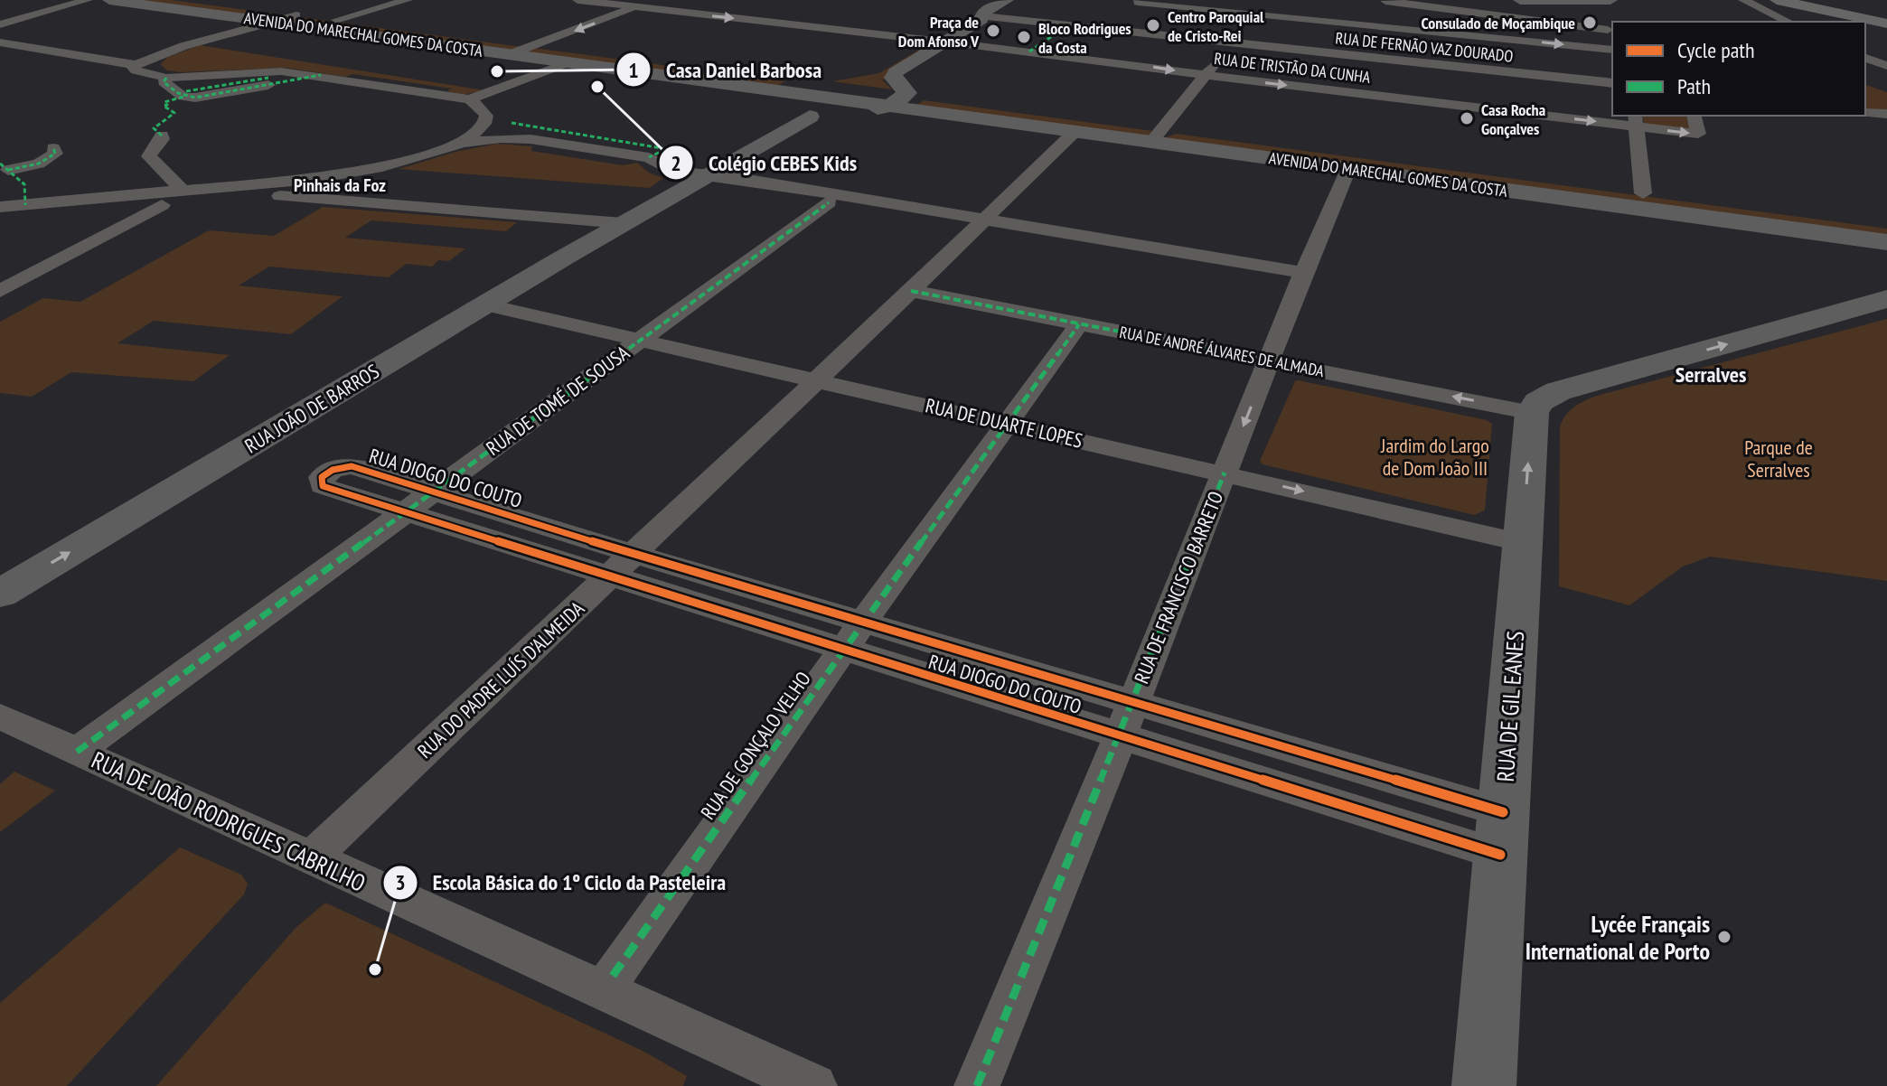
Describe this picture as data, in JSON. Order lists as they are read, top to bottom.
{
  "streets": {
    "main road": ["AVENIDA DO MARECHAL GOMES DA COSTA", "RUA JOÃO DE BARROS", "RUA DE GIL EANES"],
    "street": [
      "RUA DE FERNÃO VAZ DOURADO",
      "RUA DE TRISTÃO DA CUNHA",
      "RUA DE ANDRÉ ÁLVARES DE ALMADA",
      "RUA DE TOMÉ DE SOUSA",
      "RUA DE DUARTE LOPES",
      "RUA DIOGO DO COUTO",
      "RUA DE FRANCISCO BARRETO",
      "RUA DO PADRE LUÍS D'ALMEIDA",
      "RUA DE GONÇALO VELHO",
      "RUA DE JOÃO RODRIGUES CABRILHO"
    ]
  },
  "crossings": [
    ["AVENIDA DO MARECHAL GOMES DA COSTA", "RUA JOÃO DE BARROS"],
    ["AVENIDA DO MARECHAL GOMES DA COSTA", "RUA DE FRANCISCO BARRETO"],
    ["AVENIDA DO MARECHAL GOMES DA COSTA", "RUA DO PADRE LUÍS D'ALMEIDA"],
    ["RUA DE ANDRÉ ÁLVARES DE ALMADA", "RUA DE FRANCISCO BARRETO"],
    ["RUA DE ANDRÉ ÁLVARES DE ALMADA", "RUA DO PADRE LUÍS D'ALMEIDA"],
    ["RUA DE ANDRÉ ÁLVARES DE ALMADA", "RUA DE GIL EANES"],
    ["RUA DE ANDRÉ ÁLVARES DE ALMADA", "RUA DE GONÇALO VELHO"],
    ["RUA DE TOMÉ DE SOUSA", "RUA DE DUARTE LOPES"],
    ["RUA DE TOMÉ DE SOUSA", "RUA DIOGO DO COUTO"],
    ["RUA DE TOMÉ DE SOUSA", "RUA DE JOÃO RODRIGUES CABRILHO"],
    ["RUA JOÃO DE BARROS", "RUA DE DUARTE LOPES"],
    ["RUA DE DUARTE LOPES", "RUA DE FRANCISCO BARRETO"],
    ["RUA DE DUARTE LOPES", "RUA DO PADRE LUÍS D'ALMEIDA"],
    ["RUA DE DUARTE LOPES", "RUA DE GIL EANES"],
    ["RUA DE DUARTE LOPES", "RUA DE GONÇALO VELHO"],
    ["RUA DIOGO DO COUTO", "RUA DE FRANCISCO BARRETO"],
    ["RUA DIOGO DO COUTO", "RUA DO PADRE LUÍS D'ALMEIDA"],
    ["RUA DIOGO DO COUTO", "RUA DE GIL EANES"],
    ["RUA DIOGO DO COUTO", "RUA DE GONÇALO VELHO"],
    ["RUA DO PADRE LUÍS D'ALMEIDA", "RUA DE JOÃO RODRIGUES CABRILHO"]
  ],
  "one_way": ["RUA DE ANDRÉ ÁLVARES DE ALMADA"],
  "districts": ["Pinhais da Foz", "Serralves"],
  "parks": ["Jardim do Largo de Dom João III", "Parque de Serralves"],
  "places": [
    "Consulado de Moçambique",
    "Centro Paroquial de Cristo-Rei",
    "Praça de Dom Afonso V",
    "Bloco Rodrigues da Costa",
    "Casa Daniel Barbosa",
    "Colégio CEBES Kids",
    "Casa Rocha Gonçalves",
    "Lycée Français International de Porto",
    "Escola Básica do 1º Ciclo da Pasteleira"
  ],
  "legend": ["Cycle path", "Path"]
}
